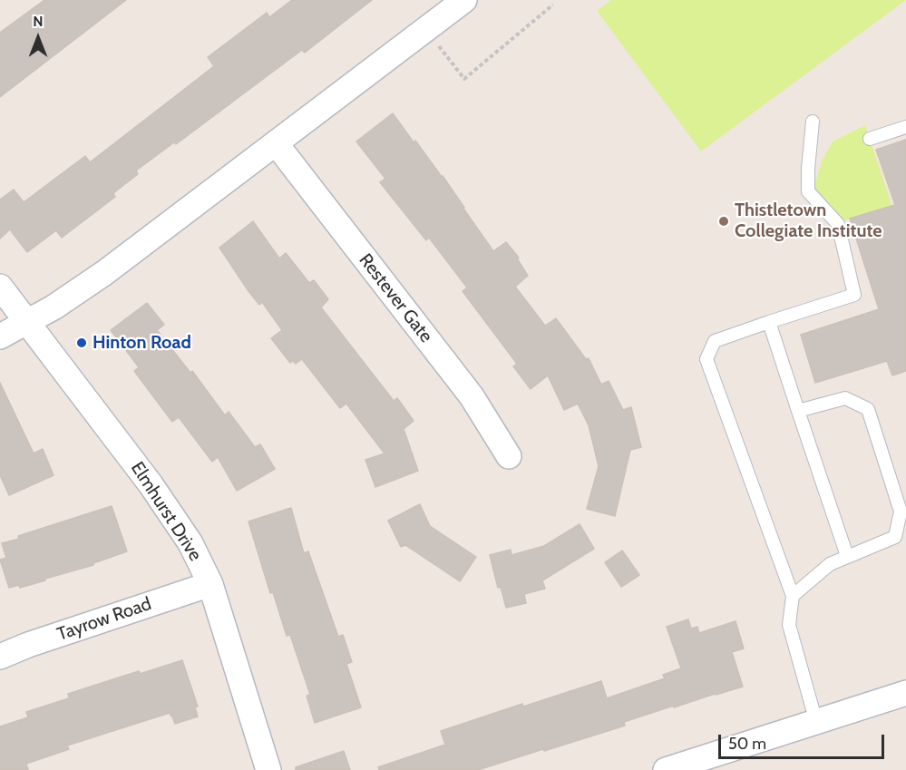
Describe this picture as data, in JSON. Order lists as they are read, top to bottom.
{
  "streets": {
    "street": ["Restever Gate", "Elmhurst Drive", "Tayrow Road"]
  },
  "crossings": [
    ["Elmhurst Drive", "Tayrow Road"]
  ],
  "places": ["Thistletown Collegiate Institute", "Hinton Road"],
  "scale_bar": "50 m",
  "north": "top"
}
